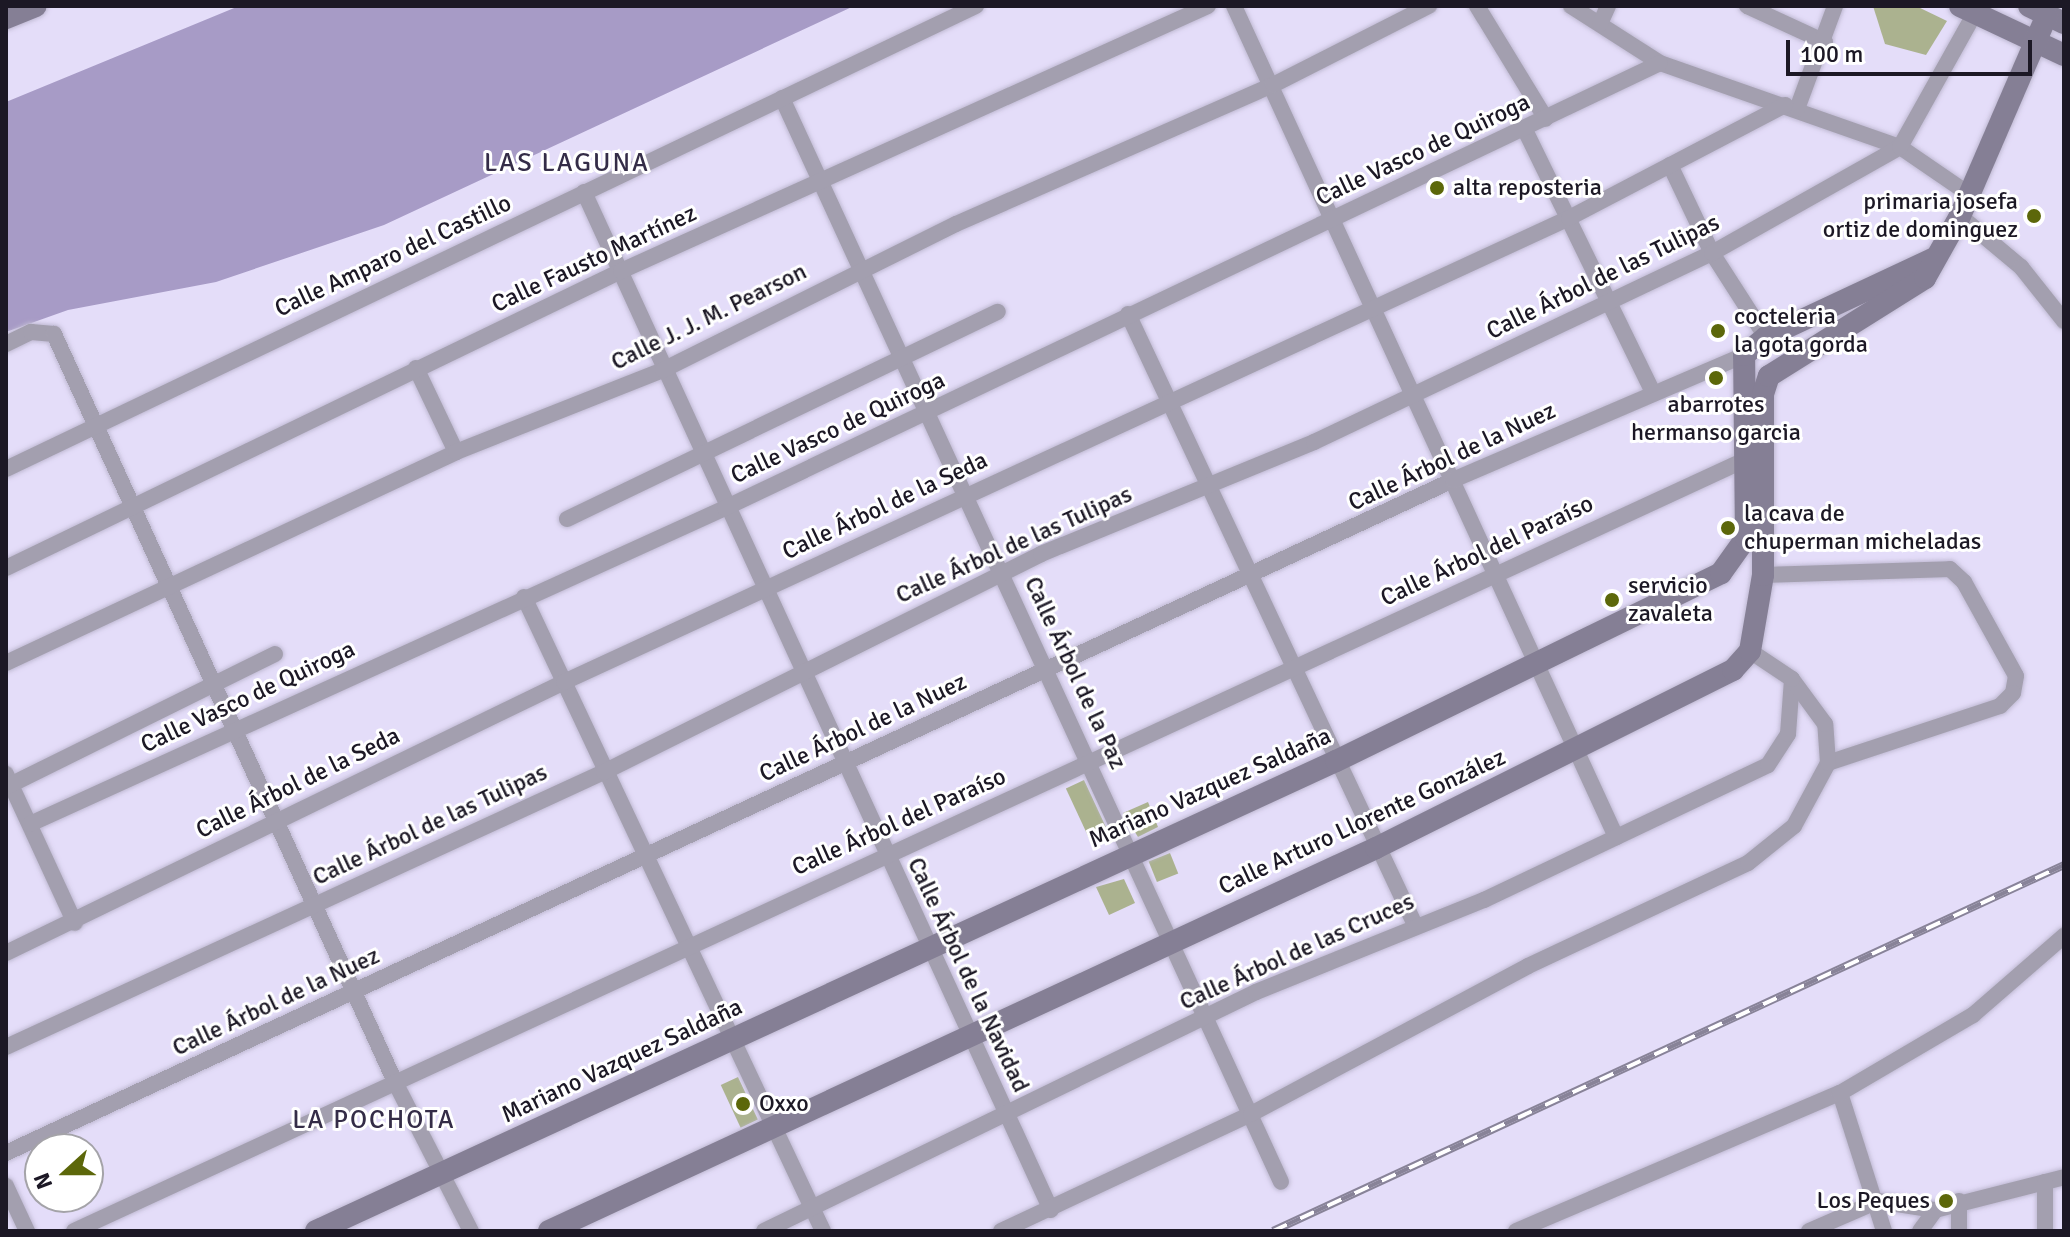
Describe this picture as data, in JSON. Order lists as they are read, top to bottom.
{
  "streets": {
    "street": [
      "Calle Vasco de Quiroga",
      "Calle Amparo del Castillo",
      "Calle Fausto Martínez",
      "Calle Árbol de las Tulipas",
      "Calle J. J. M. Pearson",
      "Calle Árbol de la Nuez",
      "Calle Árbol de la Seda",
      "Calle Árbol del Paraíso",
      "Calle Árbol de la Paz",
      "Mariano Vazquez Saldaña",
      "Calle Arturo Llorente González",
      "Calle Árbol de las Cruces",
      "Calle Árbol de la Navidad"
    ]
  },
  "crossings": [
    ["Calle Vasco de Quiroga", "Calle Árbol de la Paz"],
    ["Calle Vasco de Quiroga", "Calle Árbol de la Navidad"],
    ["Calle Amparo del Castillo", "Calle Árbol de la Paz"],
    ["Calle Amparo del Castillo", "Calle Árbol de la Navidad"],
    ["Calle Fausto Martínez", "Calle Árbol de la Paz"],
    ["Calle Fausto Martínez", "Calle Árbol de la Navidad"],
    ["Calle Árbol de las Tulipas", "Calle Árbol de la Paz"],
    ["Calle Árbol de las Tulipas", "Calle Árbol de la Navidad"],
    ["Calle J. J. M. Pearson", "Calle Árbol de la Paz"],
    ["Calle J. J. M. Pearson", "Calle Árbol de la Navidad"],
    ["Calle Árbol de la Nuez", "Calle Árbol de la Paz"],
    ["Calle Árbol de la Nuez", "Mariano Vazquez Saldaña"],
    ["Calle Árbol de la Nuez", "Calle Árbol de la Navidad"],
    ["Calle Árbol de la Seda", "Calle Árbol de la Paz"],
    ["Calle Árbol de la Seda", "Calle Árbol de la Navidad"],
    ["Calle Árbol del Paraíso", "Calle Árbol de la Paz"],
    ["Calle Árbol del Paraíso", "Mariano Vazquez Saldaña"],
    ["Calle Árbol del Paraíso", "Calle Árbol de la Navidad"],
    ["Calle Árbol de la Paz", "Mariano Vazquez Saldaña"],
    ["Calle Árbol de la Paz", "Calle Arturo Llorente González"],
    ["Calle Árbol de la Paz", "Calle Árbol de las Cruces"],
    ["Mariano Vazquez Saldaña", "Calle Árbol de la Navidad"],
    ["Calle Arturo Llorente González", "Calle Árbol de la Navidad"],
    ["Calle Árbol de las Cruces", "Calle Árbol de la Navidad"]
  ],
  "districts": ["LAS LAGUNA", "LA POCHOTA"],
  "places": [
    "alta reposteria",
    "primaria josefa ortiz de dominguez",
    "cocteleria la gota gorda",
    "abarrotes hermanso garcia",
    "la cava de chuperman micheladas",
    "servicio zavaleta",
    "Oxxo",
    "Los Peques"
  ],
  "scale_bar": "100 m",
  "north": "left"
}
